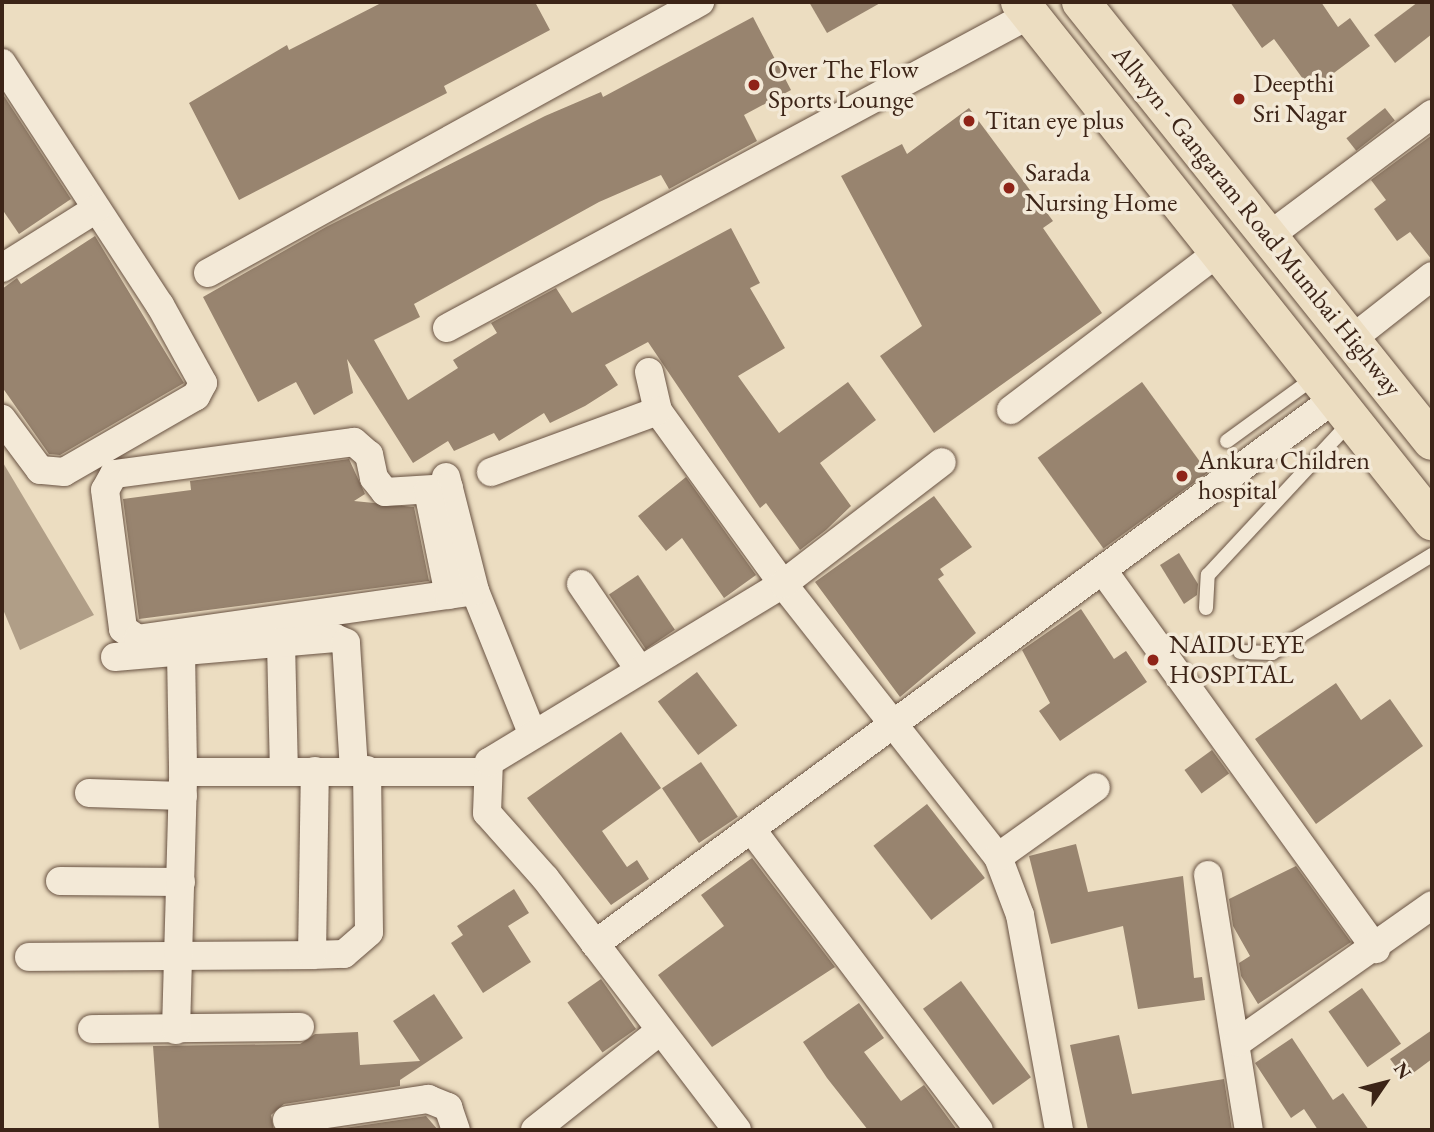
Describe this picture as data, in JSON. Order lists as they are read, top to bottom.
{
  "streets": {
    "highway": ["Allwyn - Gangaram Road Mumbai Highway"]
  },
  "places": [
    "Over The Flow Sports Lounge",
    "Deepthi Sri Nagar",
    "Titan eye plus",
    "Sarada Nursing Home",
    "Ankura Children hospital",
    "NAIDU EYE HOSPITAL"
  ],
  "north": "top right"
}
